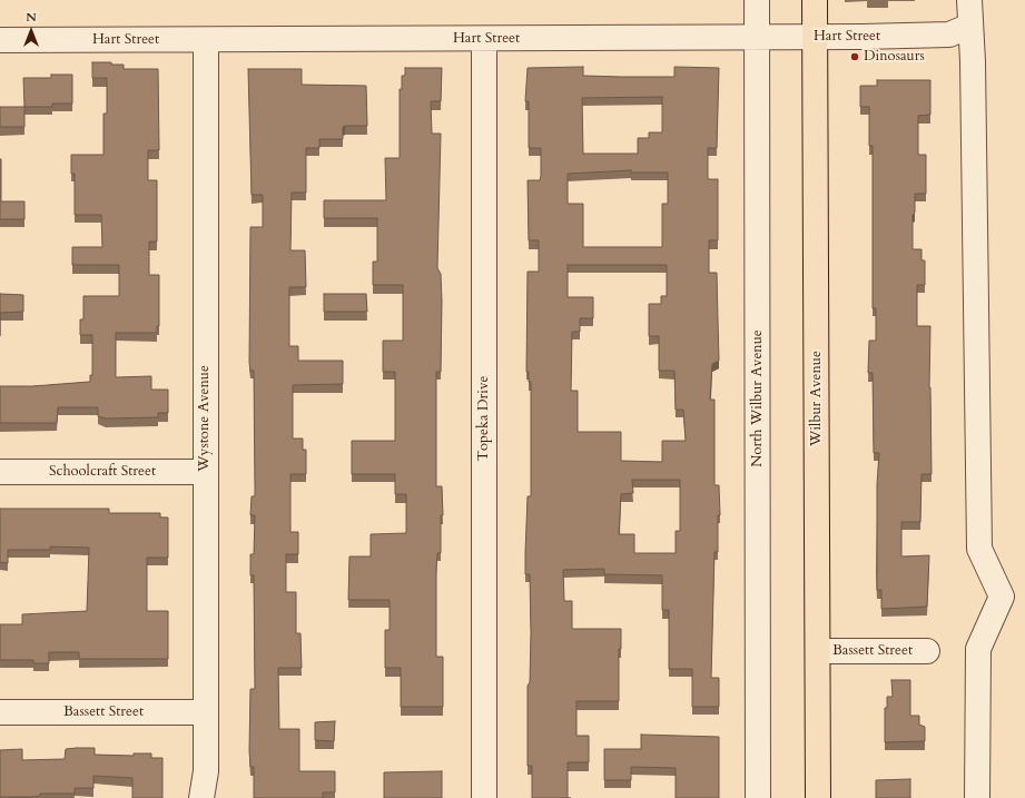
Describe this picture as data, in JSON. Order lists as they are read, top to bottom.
{
  "streets": {
    "main road": ["Wilbur Avenue"],
    "street": [
      "Hart Street",
      "North Wilbur Avenue",
      "Wystone Avenue",
      "Topeka Drive",
      "Schoolcraft Street",
      "Bassett Street"
    ]
  },
  "crossings": [
    ["Hart Street", "North Wilbur Avenue"],
    ["Hart Street", "Wilbur Avenue"],
    ["Hart Street", "Wystone Avenue"],
    ["Hart Street", "Topeka Drive"],
    ["Wilbur Avenue", "Bassett Street"],
    ["Wystone Avenue", "Schoolcraft Street"],
    ["Wystone Avenue", "Bassett Street"]
  ],
  "places": ["Dinosaurs"],
  "north": "top"
}
